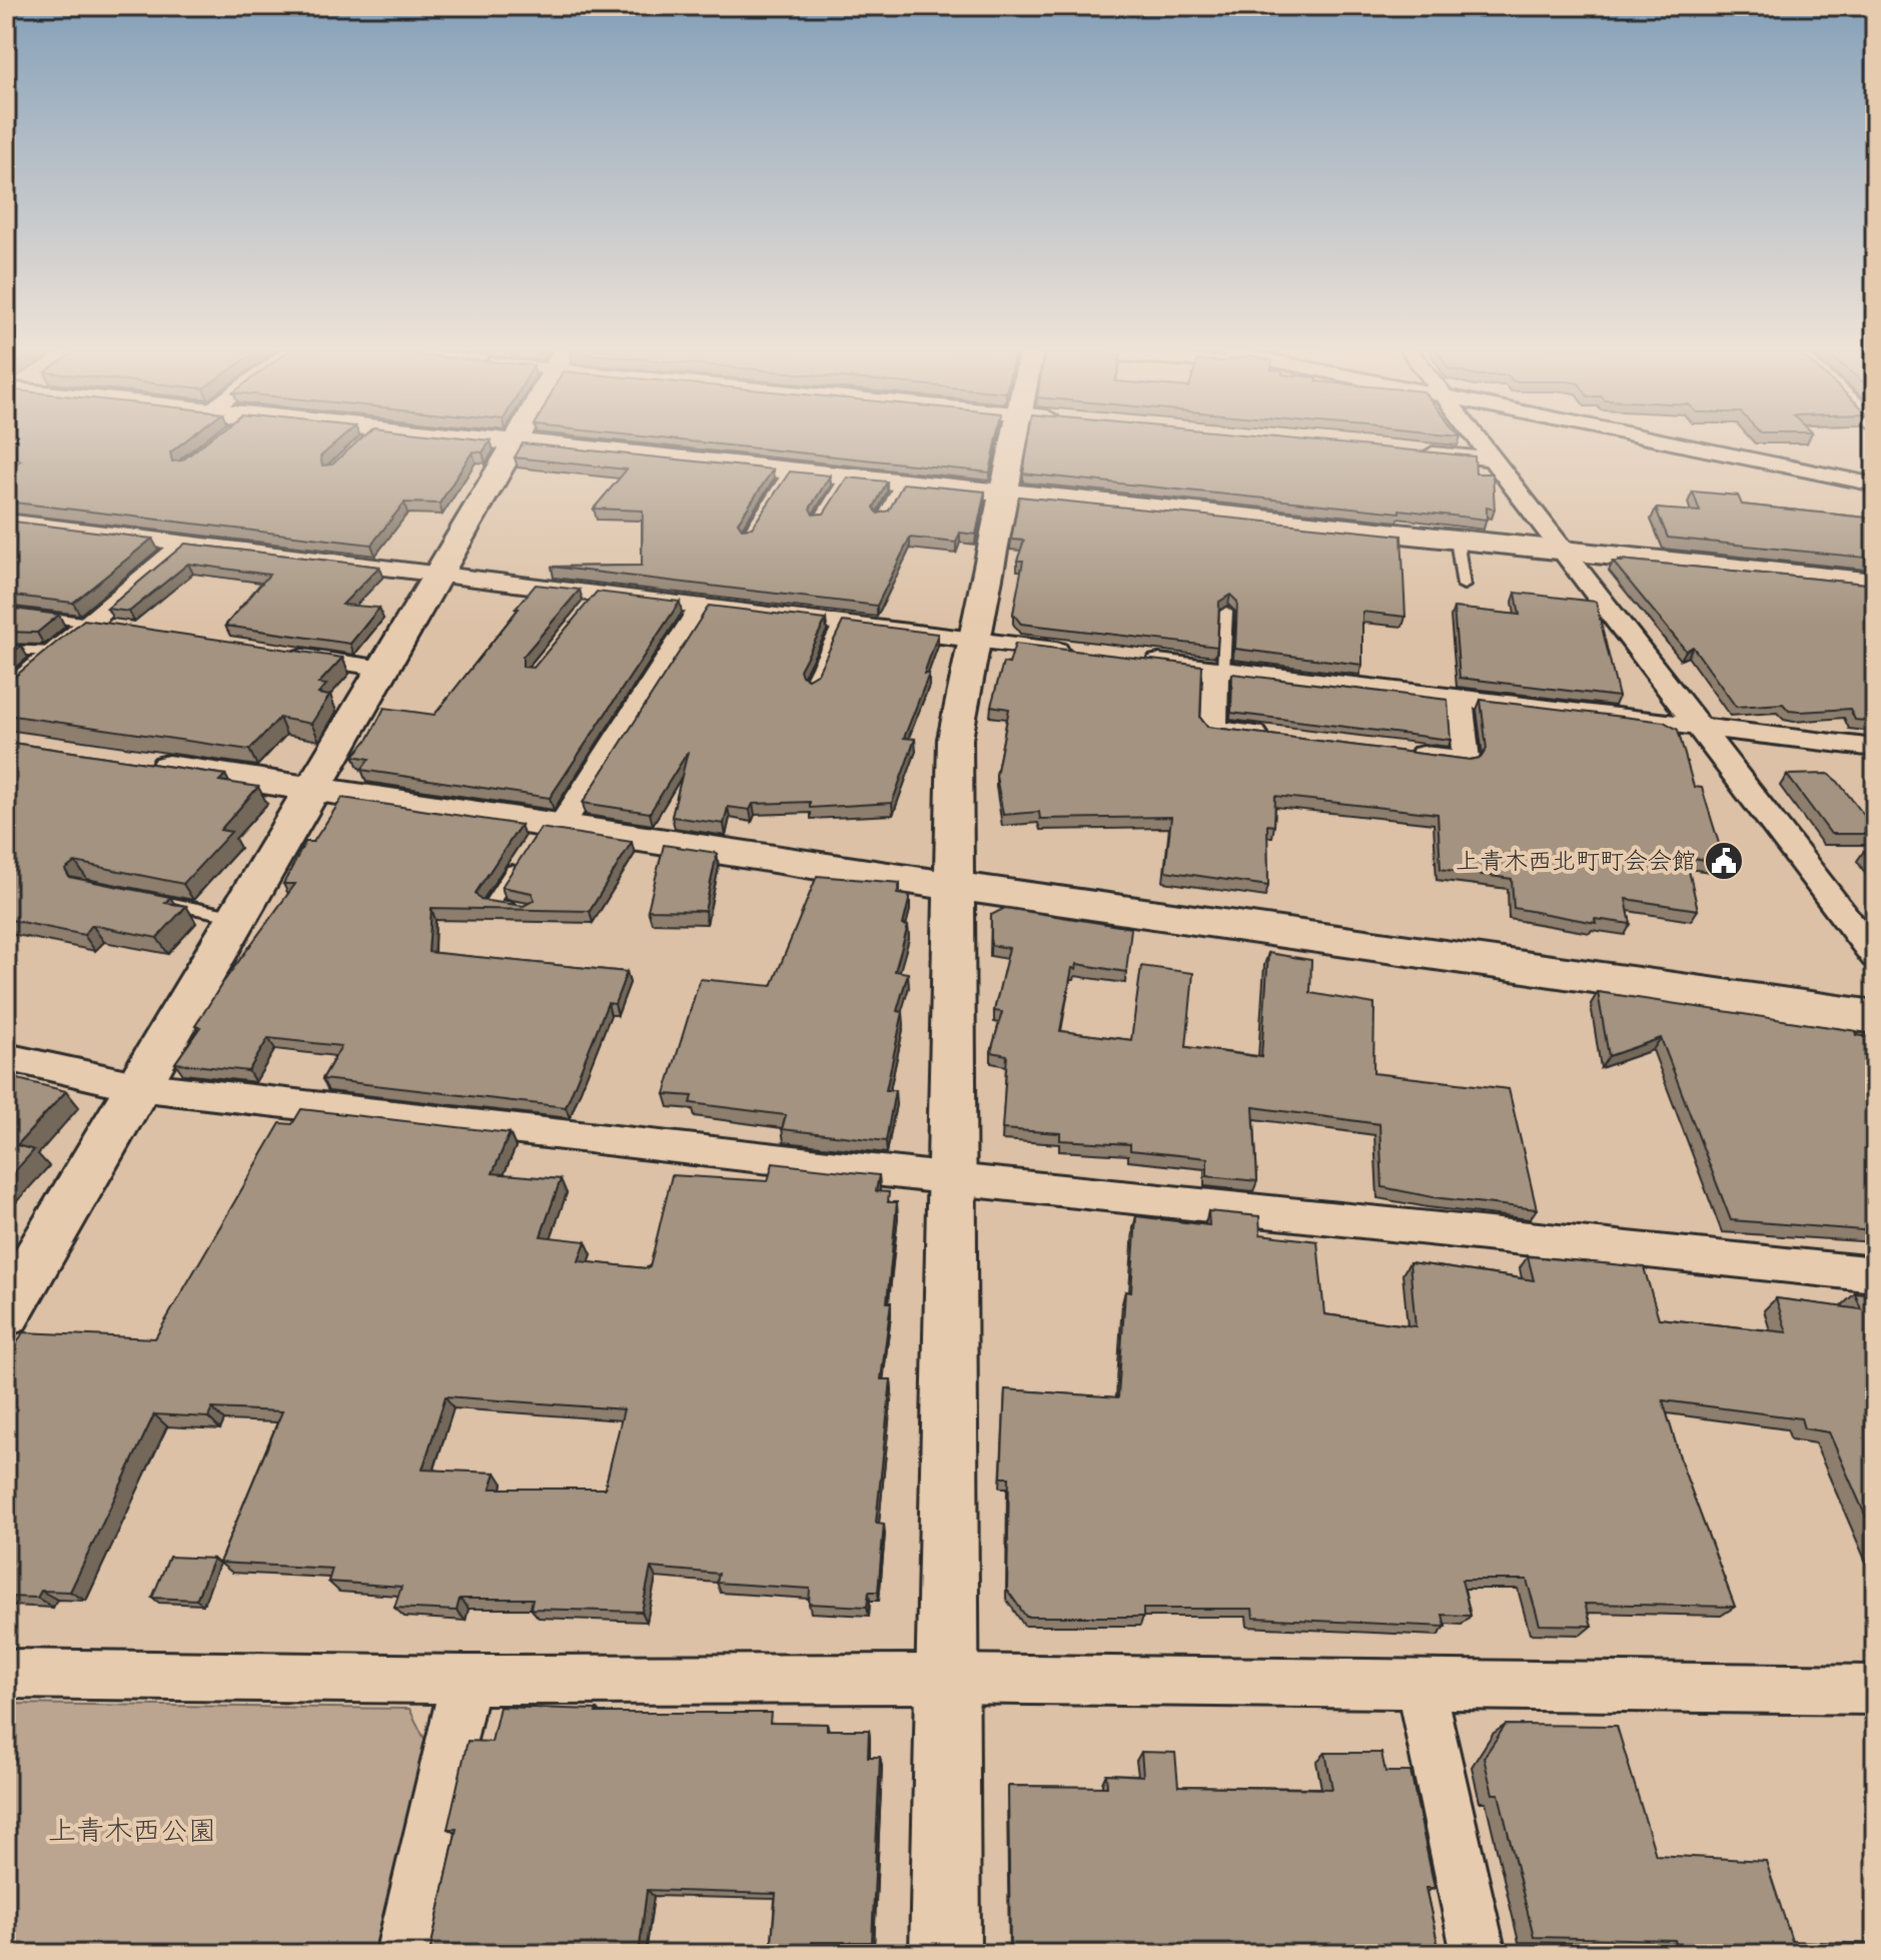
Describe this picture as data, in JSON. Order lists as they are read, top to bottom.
{
  "parks": ["上青木西公園"],
  "places": {
    "public building": ["上青木西北町町会会館"]
  }
}
